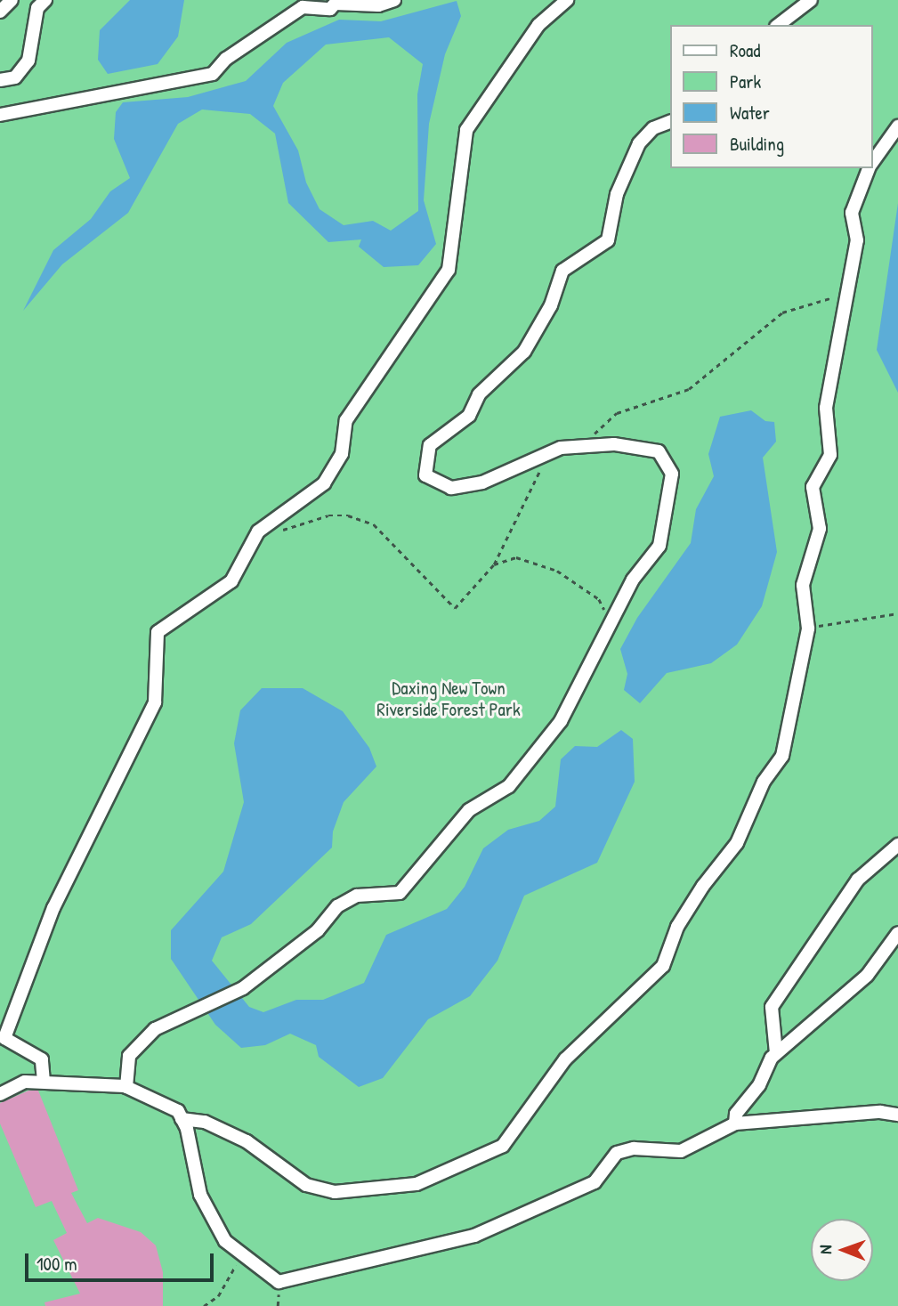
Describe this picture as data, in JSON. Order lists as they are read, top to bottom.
{
  "parks": ["Daxing New Town Riverside Forest Park"],
  "legend": [
    "Road",
    "Park",
    "Water",
    "Building"
  ],
  "scale_bar": "100 m",
  "north": "left"
}
